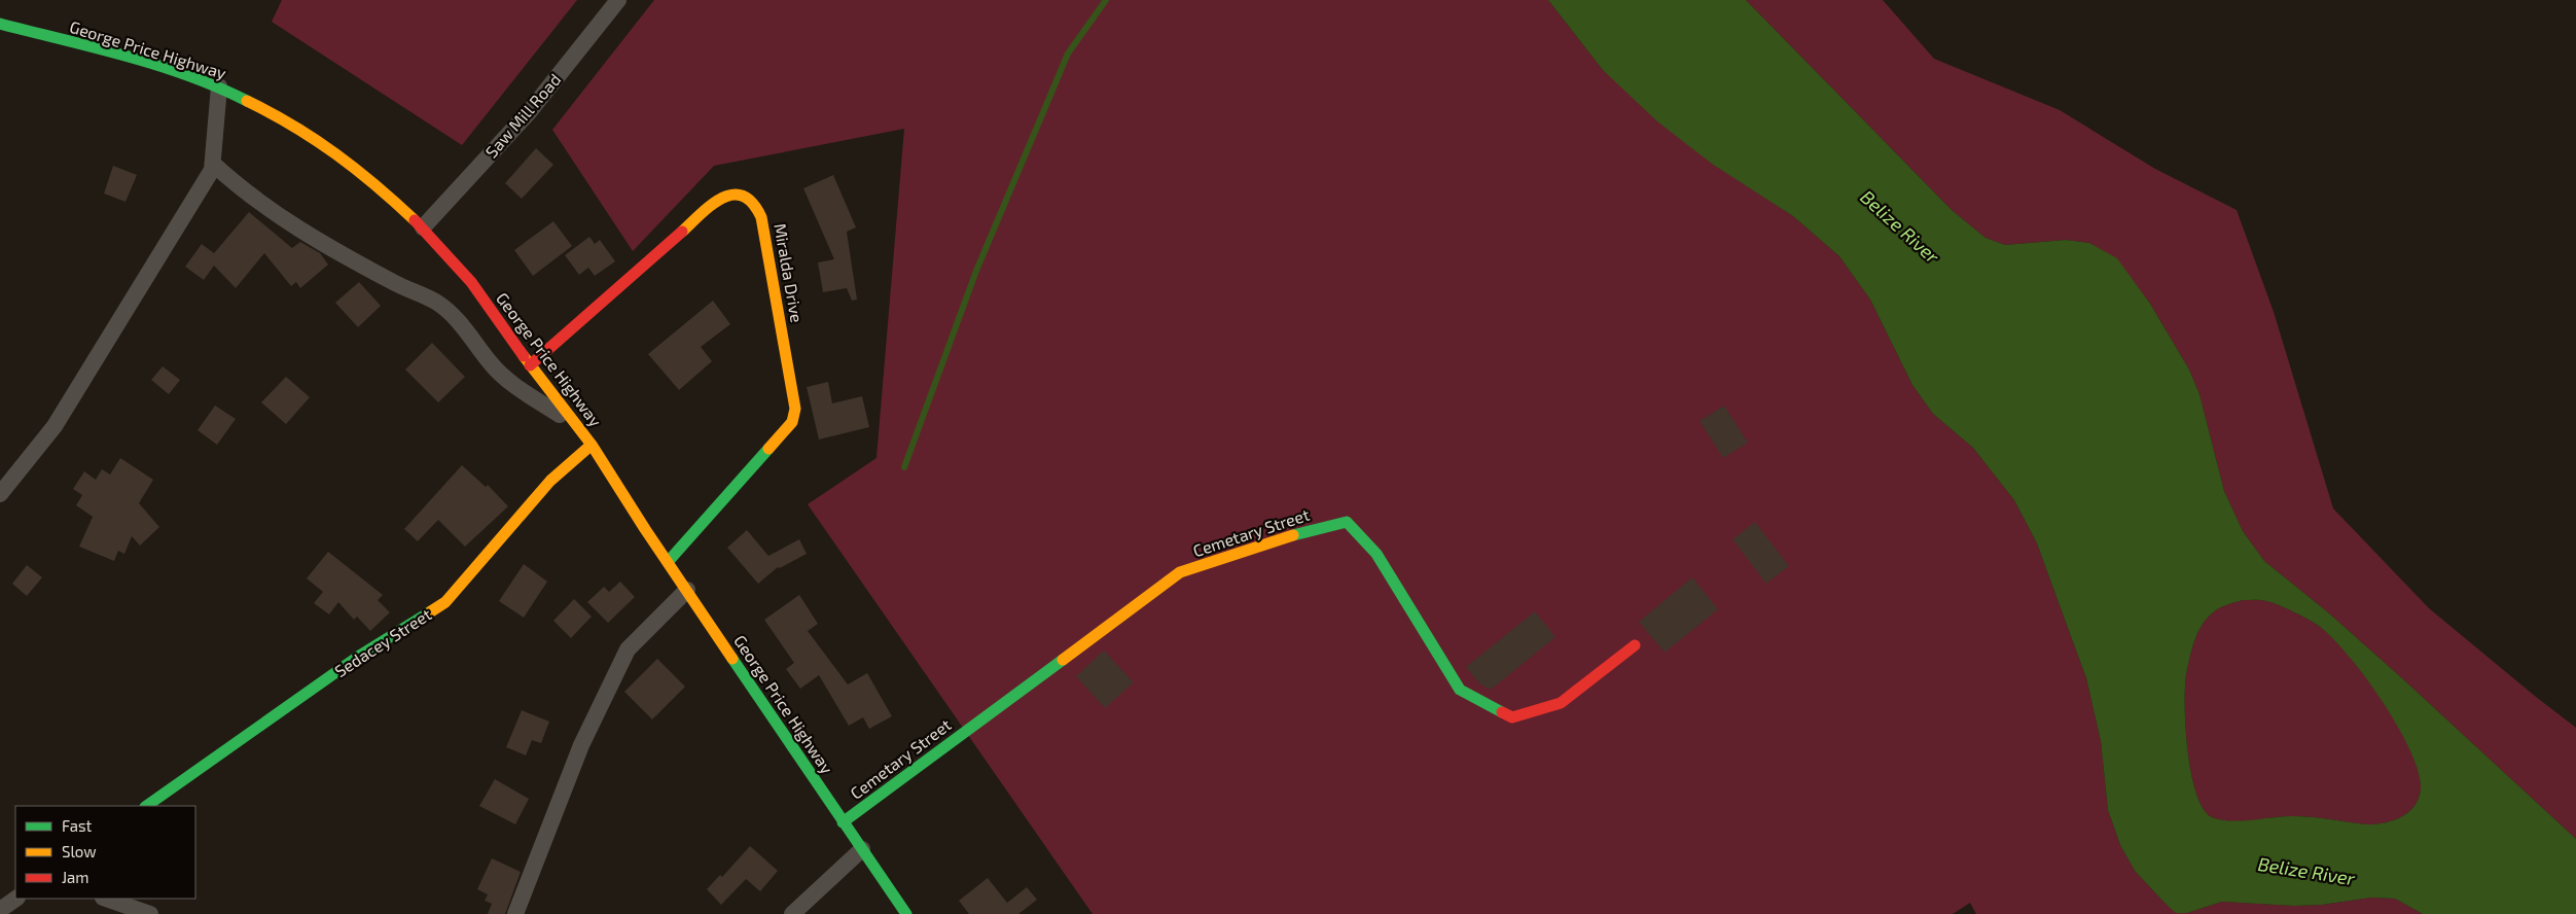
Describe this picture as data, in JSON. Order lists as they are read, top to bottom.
{
  "streets": {
    "main road": [
      "George Price Highway",
      "Miralda Drive",
      "Cemetary Street",
      "Sedacey Street"
    ],
    "street": ["Saw Mill Road"]
  },
  "crossings": [
    ["George Price Highway", "Saw Mill Road"],
    ["George Price Highway", "Miralda Drive"],
    ["George Price Highway", "Cemetary Street"],
    ["George Price Highway", "Sedacey Street"]
  ],
  "water": ["Belize River"],
  "legend": ["Fast", "Slow", "Jam"]
}
